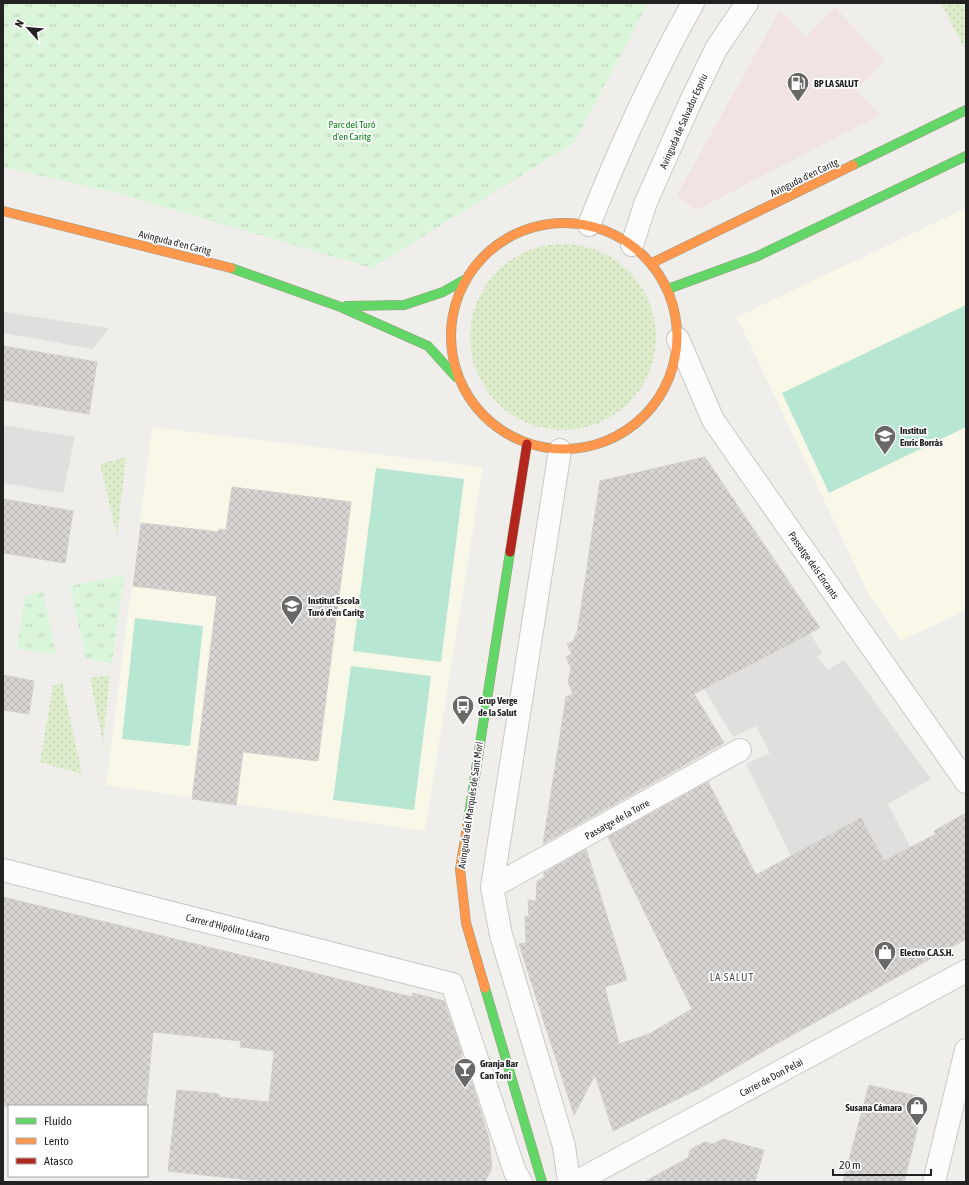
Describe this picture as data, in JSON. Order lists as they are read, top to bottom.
{
  "streets": {
    "street": [
      "Avinguda de Salvador Espriu",
      "Avinguda d'en Caritg",
      "Passatge dels Encants",
      "Avinguda del Marquès de Sant Mori",
      "Passatge de la Torre",
      "Carrer d'Hipólito Lázaro",
      "Carrer de Don Pelai"
    ]
  },
  "districts": ["LA SALUT"],
  "parks": ["Parc del Turó d'en Caritg"],
  "places": {
    "fuel station": ["BP LA SALUT"],
    "school or university": ["Institut Enric Borràs", "Institut Escola Turó d'en Caritg"],
    "bus stop": ["Grup Verge de la Salut"],
    "shop": ["Electro C.A.S.H.", "Susana Cámara"],
    "bar": ["Granja Bar Can Toni"]
  },
  "legend": ["Fluido", "Lento", "Atasco"],
  "scale_bar": "20 m",
  "north": "top left"
}
